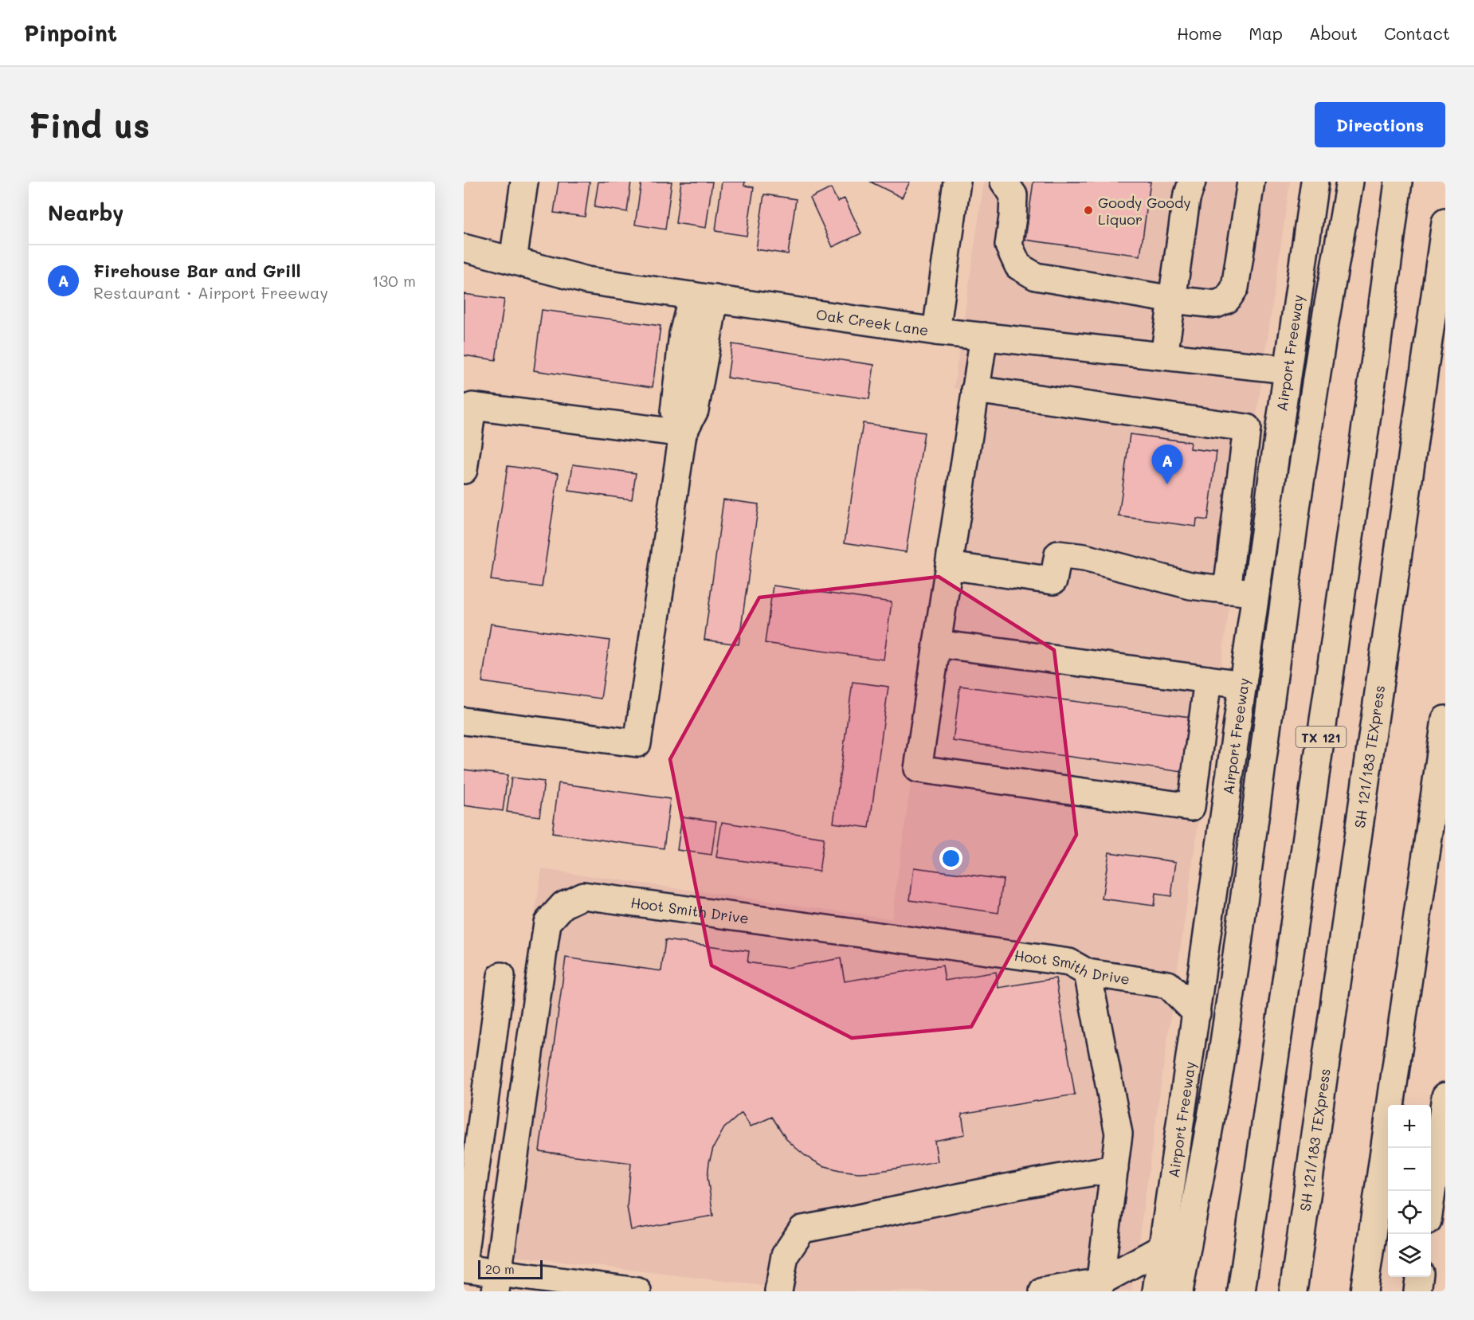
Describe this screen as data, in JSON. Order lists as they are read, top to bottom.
{
  "streets": {
    "main road": [
      "Oak Creek Lane",
      "Airport Freeway",
      "TX 121",
      "SH 121/183 TEXpress",
      "Hoot Smith Drive"
    ]
  },
  "crossings": [
    ["Oak Creek Lane", "Airport Freeway"],
    ["Airport Freeway", "Hoot Smith Drive"]
  ],
  "places": ["Goody Goody Liquor"],
  "scale_bar": "20 m",
  "page": {
    "header": "Pinpoint",
    "nav": [
      "Home",
      "Map",
      "About",
      "Contact"
    ],
    "buttons": "Directions",
    "title": "Find us",
    "heading": "Nearby",
    "list": [
      {
        "mark": "A",
        "name": "Firehouse Bar and Grill",
        "note": "Restaurant · Airport Freeway",
        "value": "130 m"
      }
    ],
    "pins": "A",
    "map_buttons": ["+", "−"],
    "scale": "20 m"
  }
}
